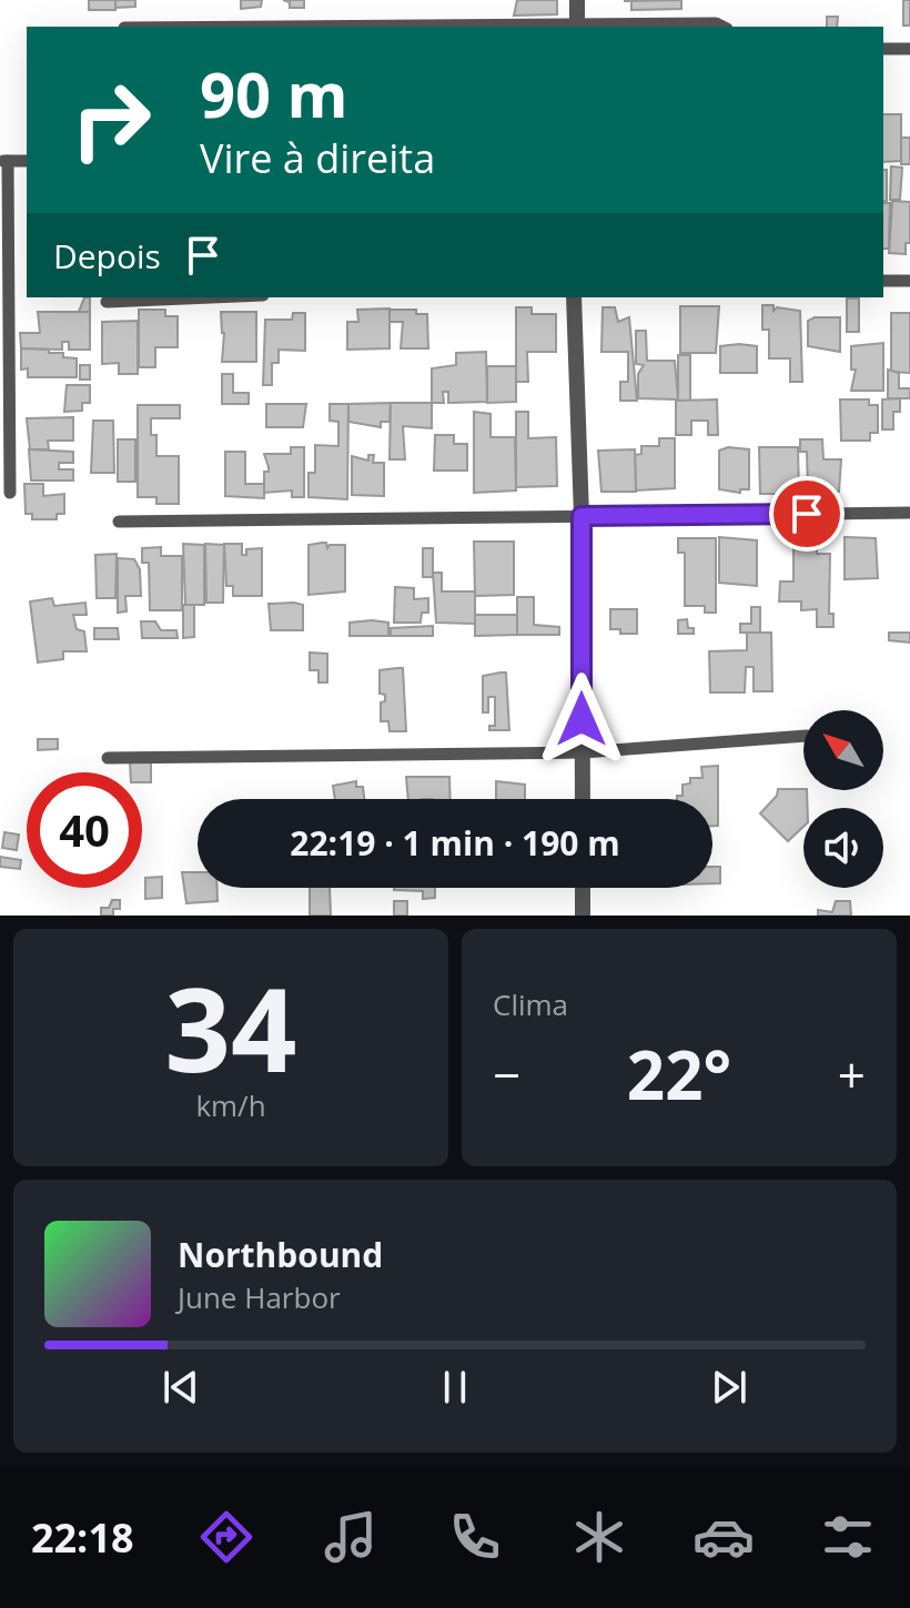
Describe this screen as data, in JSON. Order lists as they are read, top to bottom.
{
  "north": "top left",
  "page": {
    "turn": ["90 m", "Vire à direita"],
    "then": "Depois",
    "limit": "40",
    "trip": "22:19 · 1 min · 190 m",
    "tile": [
      ["34", "km/h"],
      "Clima"
    ],
    "heat": ["−", "22°", "+"],
    "song": ["Northbound", "June Harbor"],
    "tabs": "22:18"
  }
}
